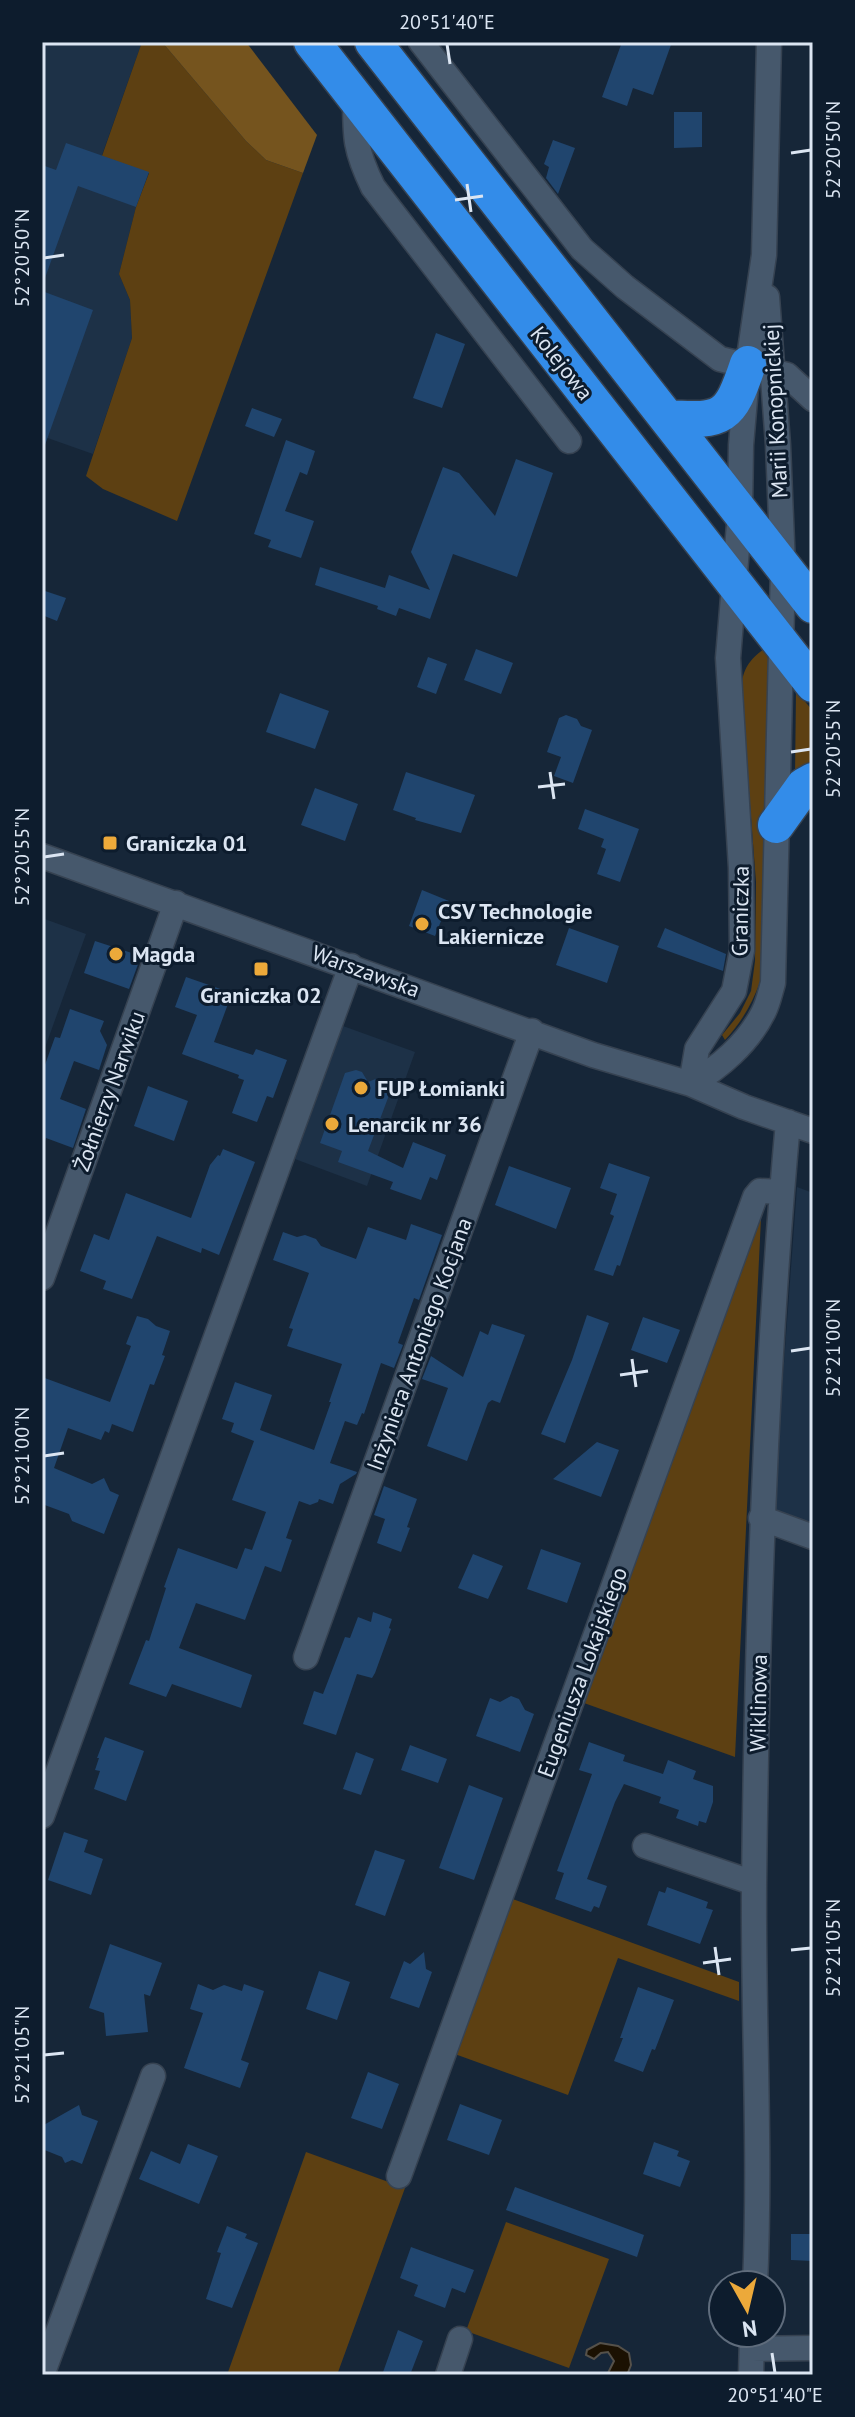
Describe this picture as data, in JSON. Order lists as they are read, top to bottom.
{
  "streets": {
    "highway": ["Kolejowa"],
    "street": [
      "Marii Konopnickiej",
      "Graniczka",
      "Warszawska",
      "Żołnierzy Narwiku",
      "Inżyniera Antoniego Kocjana",
      "Eugeniusza Lokajskiego",
      "Wiklinowa"
    ]
  },
  "crossings": [
    ["Kolejowa", "Graniczka"],
    ["Marii Konopnickiej", "Graniczka"],
    ["Graniczka", "Warszawska"],
    ["Warszawska", "Żołnierzy Narwiku"],
    ["Warszawska", "Inżyniera Antoniego Kocjana"],
    ["Eugeniusza Lokajskiego", "Wiklinowa"]
  ],
  "places": {
    "transit": ["Graniczka 01", "Graniczka 02"],
    "other": [
      "CSV Technologie Lakiernicze",
      "Magda",
      "FUP Łomianki",
      "Lenarcik nr 36"
    ]
  },
  "north": "bottom",
  "coordinates": [
    "20°51'40\"E",
    "52°20'50\"N",
    "52°20'55\"N",
    "52°21'00\"N",
    "52°21'05\"N"
  ]
}
